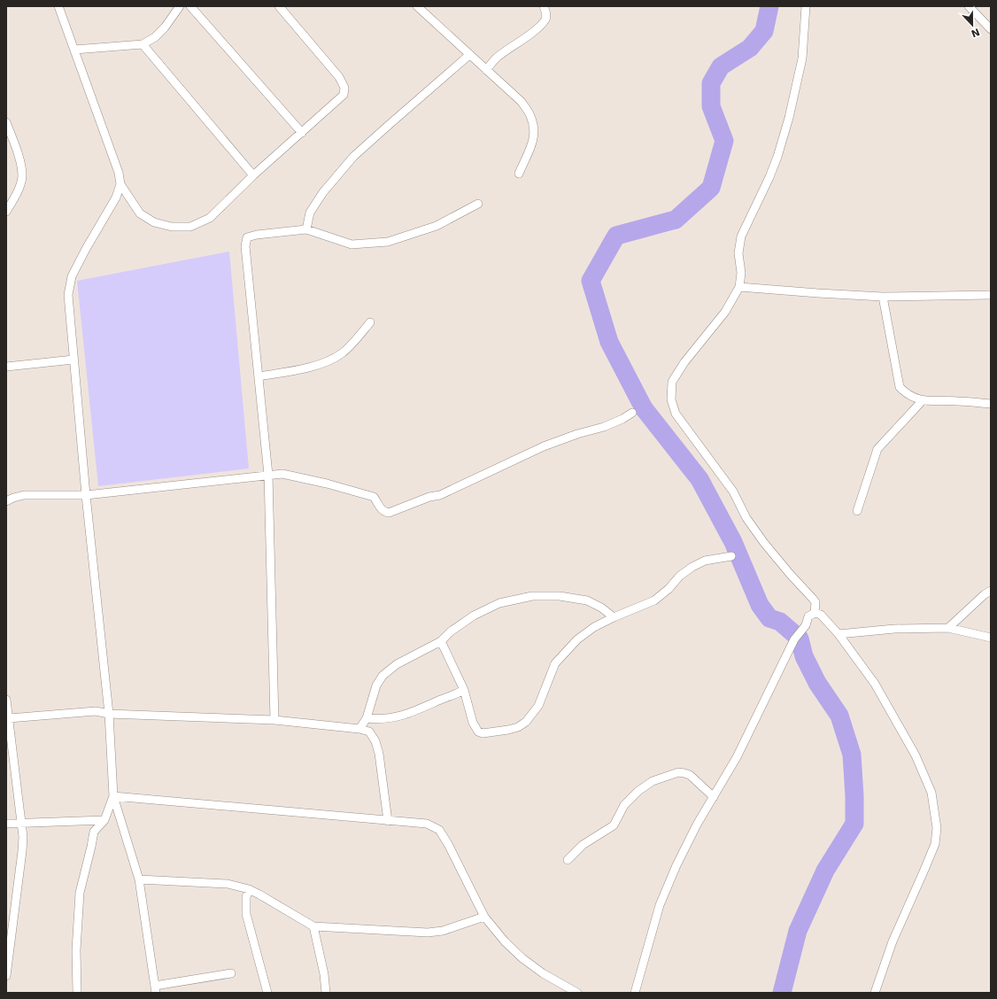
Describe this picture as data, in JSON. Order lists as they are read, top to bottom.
{
  "north": "bottom"
}
